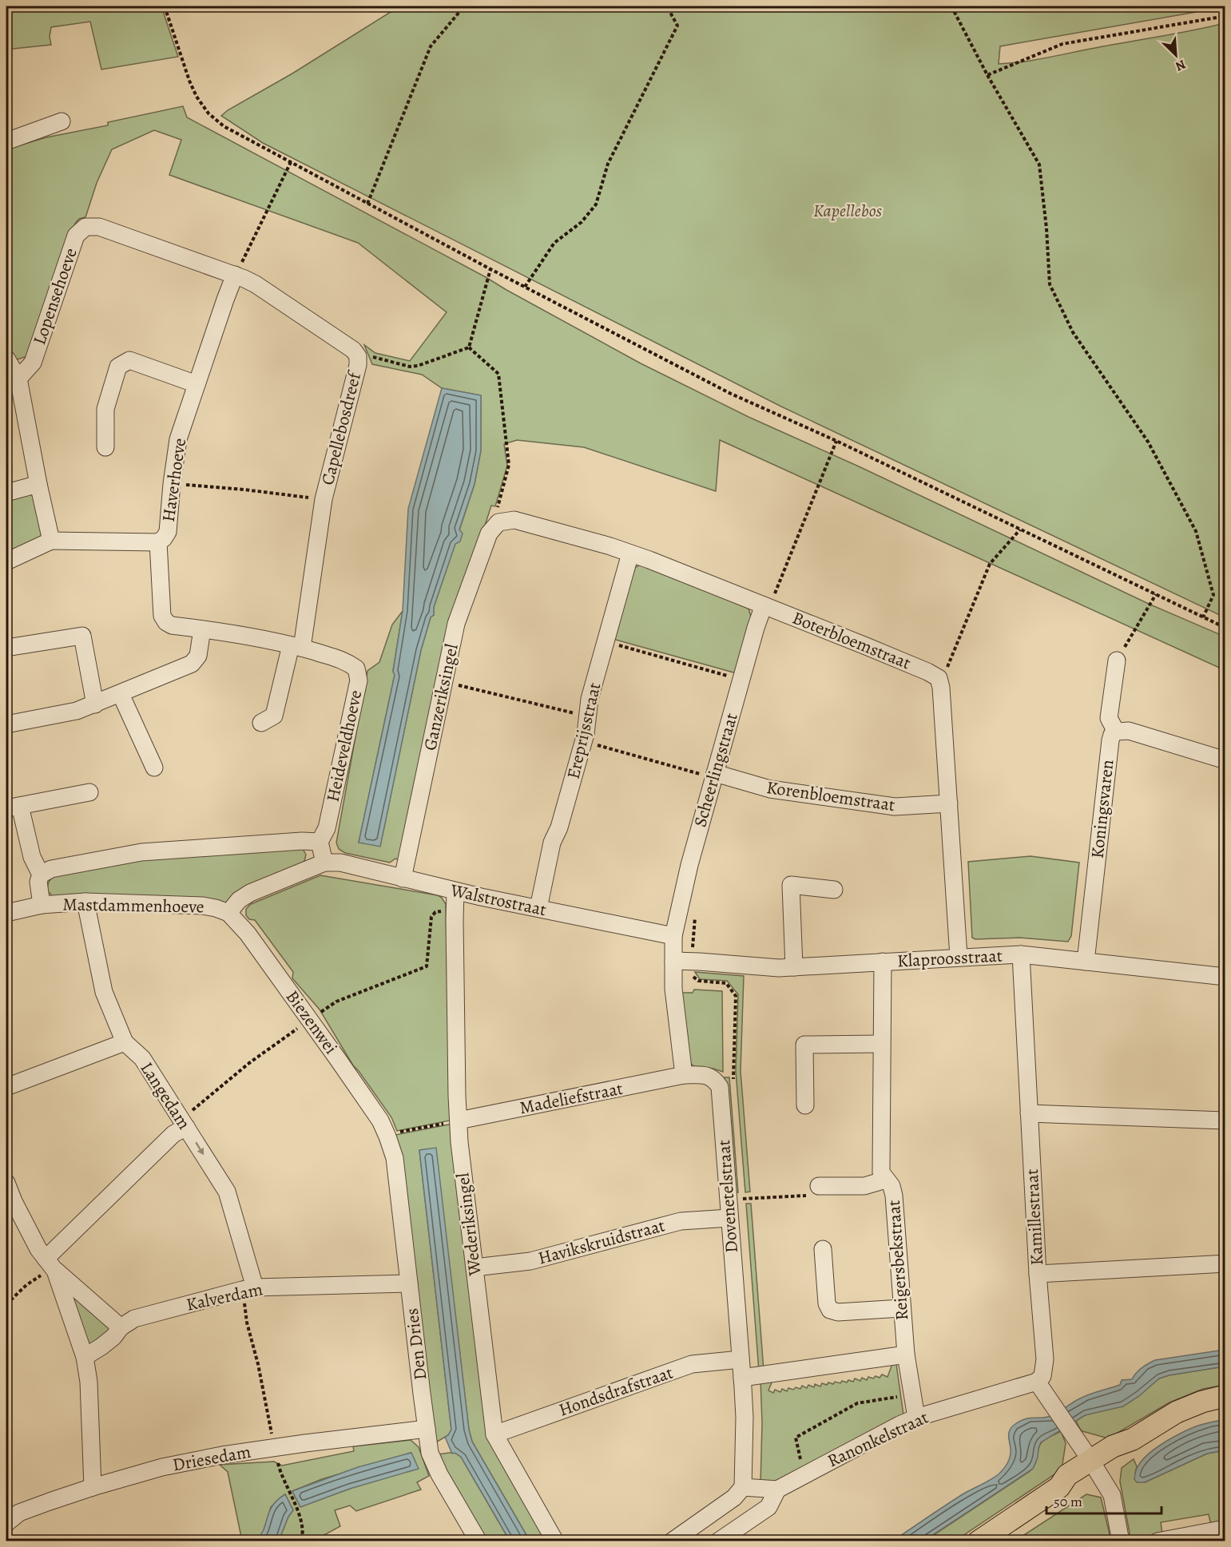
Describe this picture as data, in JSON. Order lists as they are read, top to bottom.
{
  "streets": {
    "street": [
      "Lopensehoeve",
      "Capellebosdreef",
      "Haverhoeve",
      "Boterbloemstraat",
      "Ganzeriksingel",
      "Ereprijsstraat",
      "Heideveldhoeve",
      "Scheerlingstraat",
      "Korenbloemstraat",
      "Koningsvaren",
      "Walstrostraat",
      "Mastdammenhoeve",
      "Klaproosstraat",
      "Biezenwei",
      "Langedam",
      "Madeliefstraat",
      "Dovenetelstraat",
      "Kamillestraat",
      "Wederiksingel",
      "Havikskruidstraat",
      "Reigersbekstraat",
      "Kalverdam",
      "Den Dries",
      "Hondsdrafstraat",
      "Ranonkelstraat",
      "Driesedam"
    ]
  },
  "crossings": [
    ["Lopensehoeve", "Capellebosdreef"],
    ["Lopensehoeve", "Haverhoeve"],
    ["Capellebosdreef", "Haverhoeve"],
    ["Capellebosdreef", "Heideveldhoeve"],
    ["Haverhoeve", "Heideveldhoeve"],
    ["Boterbloemstraat", "Ganzeriksingel"],
    ["Boterbloemstraat", "Ereprijsstraat"],
    ["Boterbloemstraat", "Scheerlingstraat"],
    ["Ganzeriksingel", "Walstrostraat"],
    ["Ereprijsstraat", "Walstrostraat"],
    ["Heideveldhoeve", "Mastdammenhoeve"],
    ["Scheerlingstraat", "Korenbloemstraat"],
    ["Scheerlingstraat", "Walstrostraat"],
    ["Koningsvaren", "Klaproosstraat"],
    ["Walstrostraat", "Mastdammenhoeve"],
    ["Walstrostraat", "Wederiksingel"],
    ["Mastdammenhoeve", "Biezenwei"],
    ["Mastdammenhoeve", "Langedam"],
    ["Klaproosstraat", "Kamillestraat"],
    ["Klaproosstraat", "Reigersbekstraat"],
    ["Biezenwei", "Den Dries"],
    ["Langedam", "Kalverdam"],
    ["Madeliefstraat", "Dovenetelstraat"],
    ["Madeliefstraat", "Wederiksingel"],
    ["Dovenetelstraat", "Havikskruidstraat"],
    ["Dovenetelstraat", "Hondsdrafstraat"],
    ["Kamillestraat", "Ranonkelstraat"],
    ["Wederiksingel", "Havikskruidstraat"],
    ["Wederiksingel", "Hondsdrafstraat"],
    ["Reigersbekstraat", "Ranonkelstraat"],
    ["Kalverdam", "Den Dries"],
    ["Den Dries", "Driesedam"]
  ],
  "one_way": ["Langedam"],
  "parks": ["Kapellebos"],
  "scale_bar": "50 m",
  "north": "bottom right"
}
